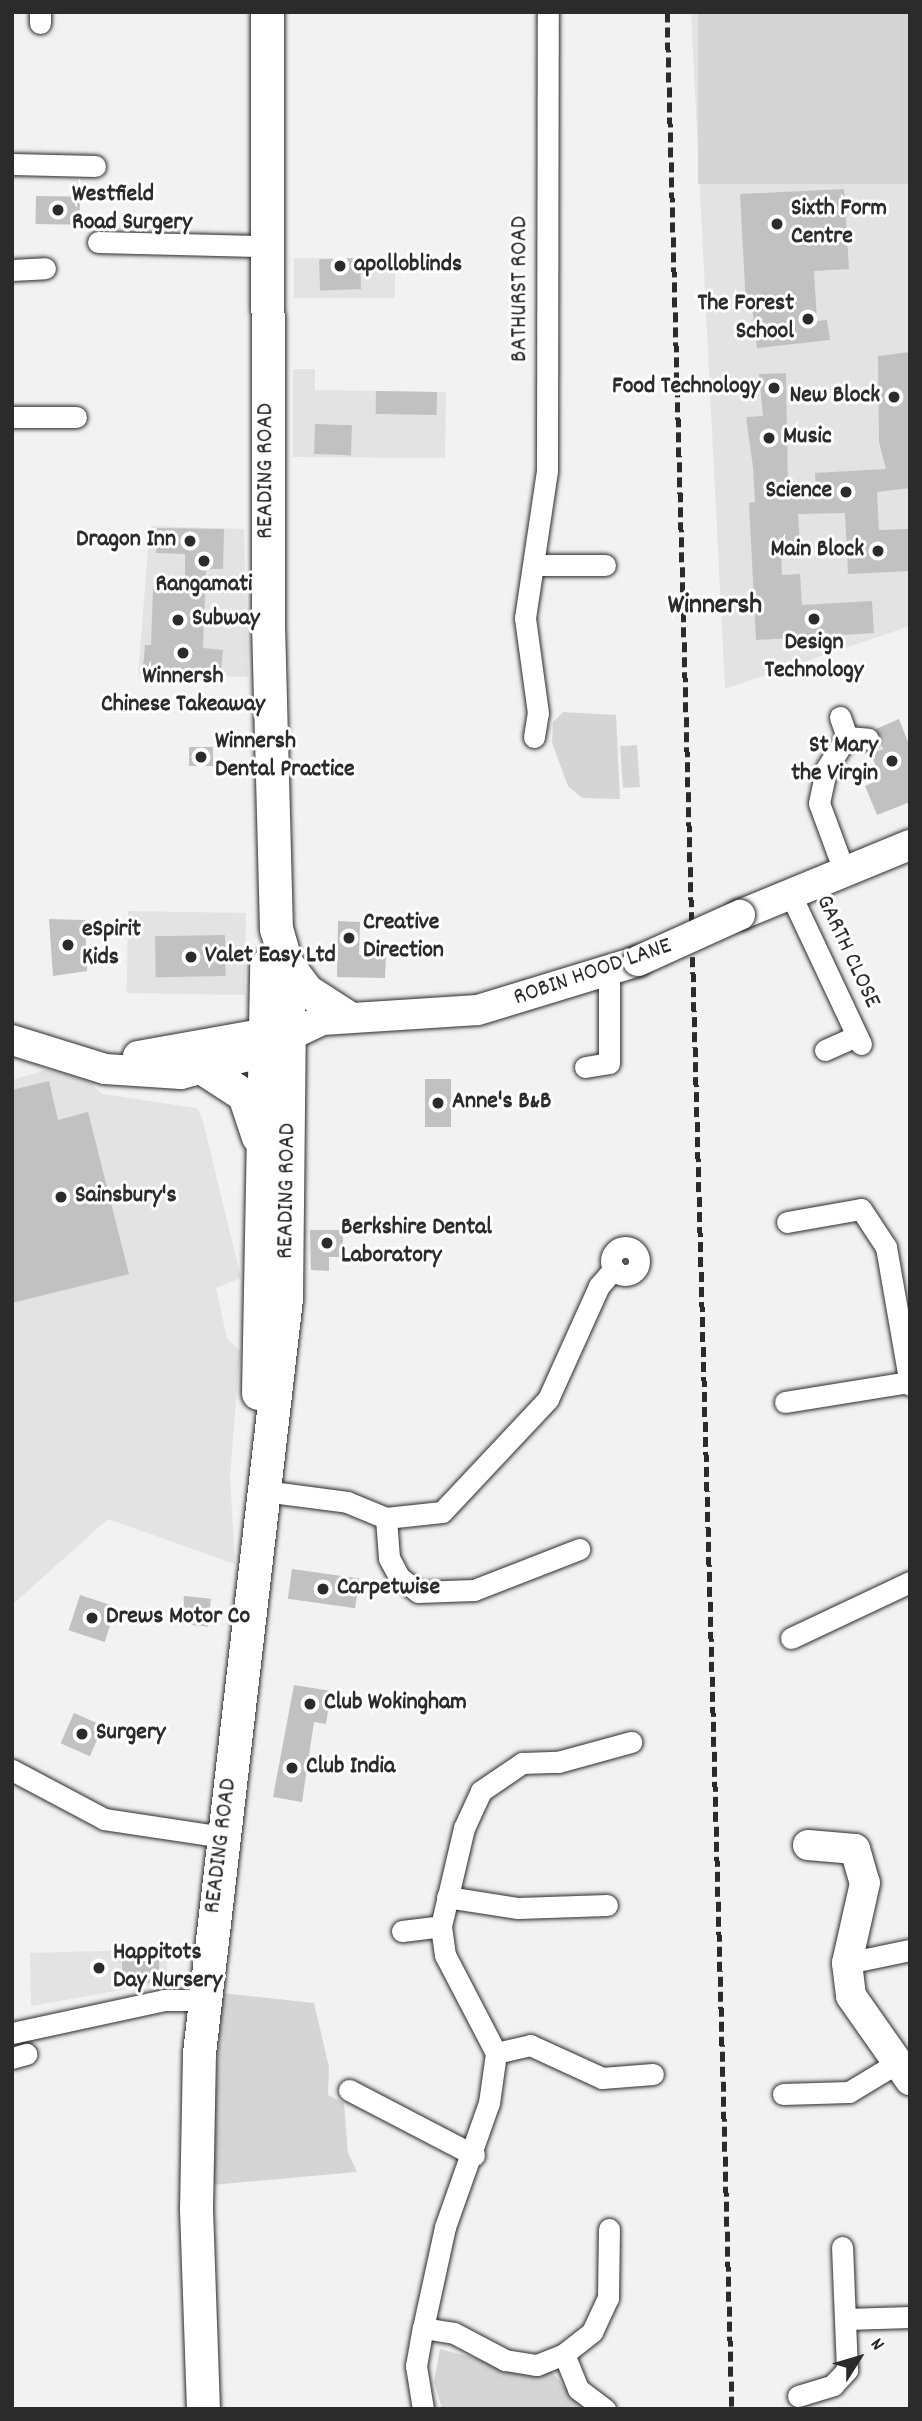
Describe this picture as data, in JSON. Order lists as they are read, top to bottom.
{
  "streets": {
    "main road": ["READING ROAD", "ROBIN HOOD LANE"],
    "street": ["BATHURST ROAD", "GARTH CLOSE"]
  },
  "crossings": [
    ["READING ROAD", "ROBIN HOOD LANE"],
    ["GARTH CLOSE", "ROBIN HOOD LANE"]
  ],
  "districts": ["Winnersh"],
  "places": [
    "Westfield Road Surgery",
    "Sixth Form Centre",
    "apolloblinds",
    "The Forest School",
    "Food Technology",
    "New Block",
    "Music",
    "Science",
    "Dragon Inn",
    "Main Block",
    "Rangamati",
    "Design Technology",
    "Subway",
    "Winnersh Chinese Takeaway",
    "Winnersh Dental Practice",
    "St Mary the Virgin",
    "Creative Direction",
    "eSpirit Kids",
    "Valet Easy Ltd",
    "Anne's B&B",
    "Sainsbury's",
    "Berkshire Dental Laboratory",
    "Carpetwise",
    "Drews Motor Co",
    "Club Wokingham",
    "Surgery",
    "Club India",
    "Happitots Day Nursery"
  ],
  "north": "top right"
}
